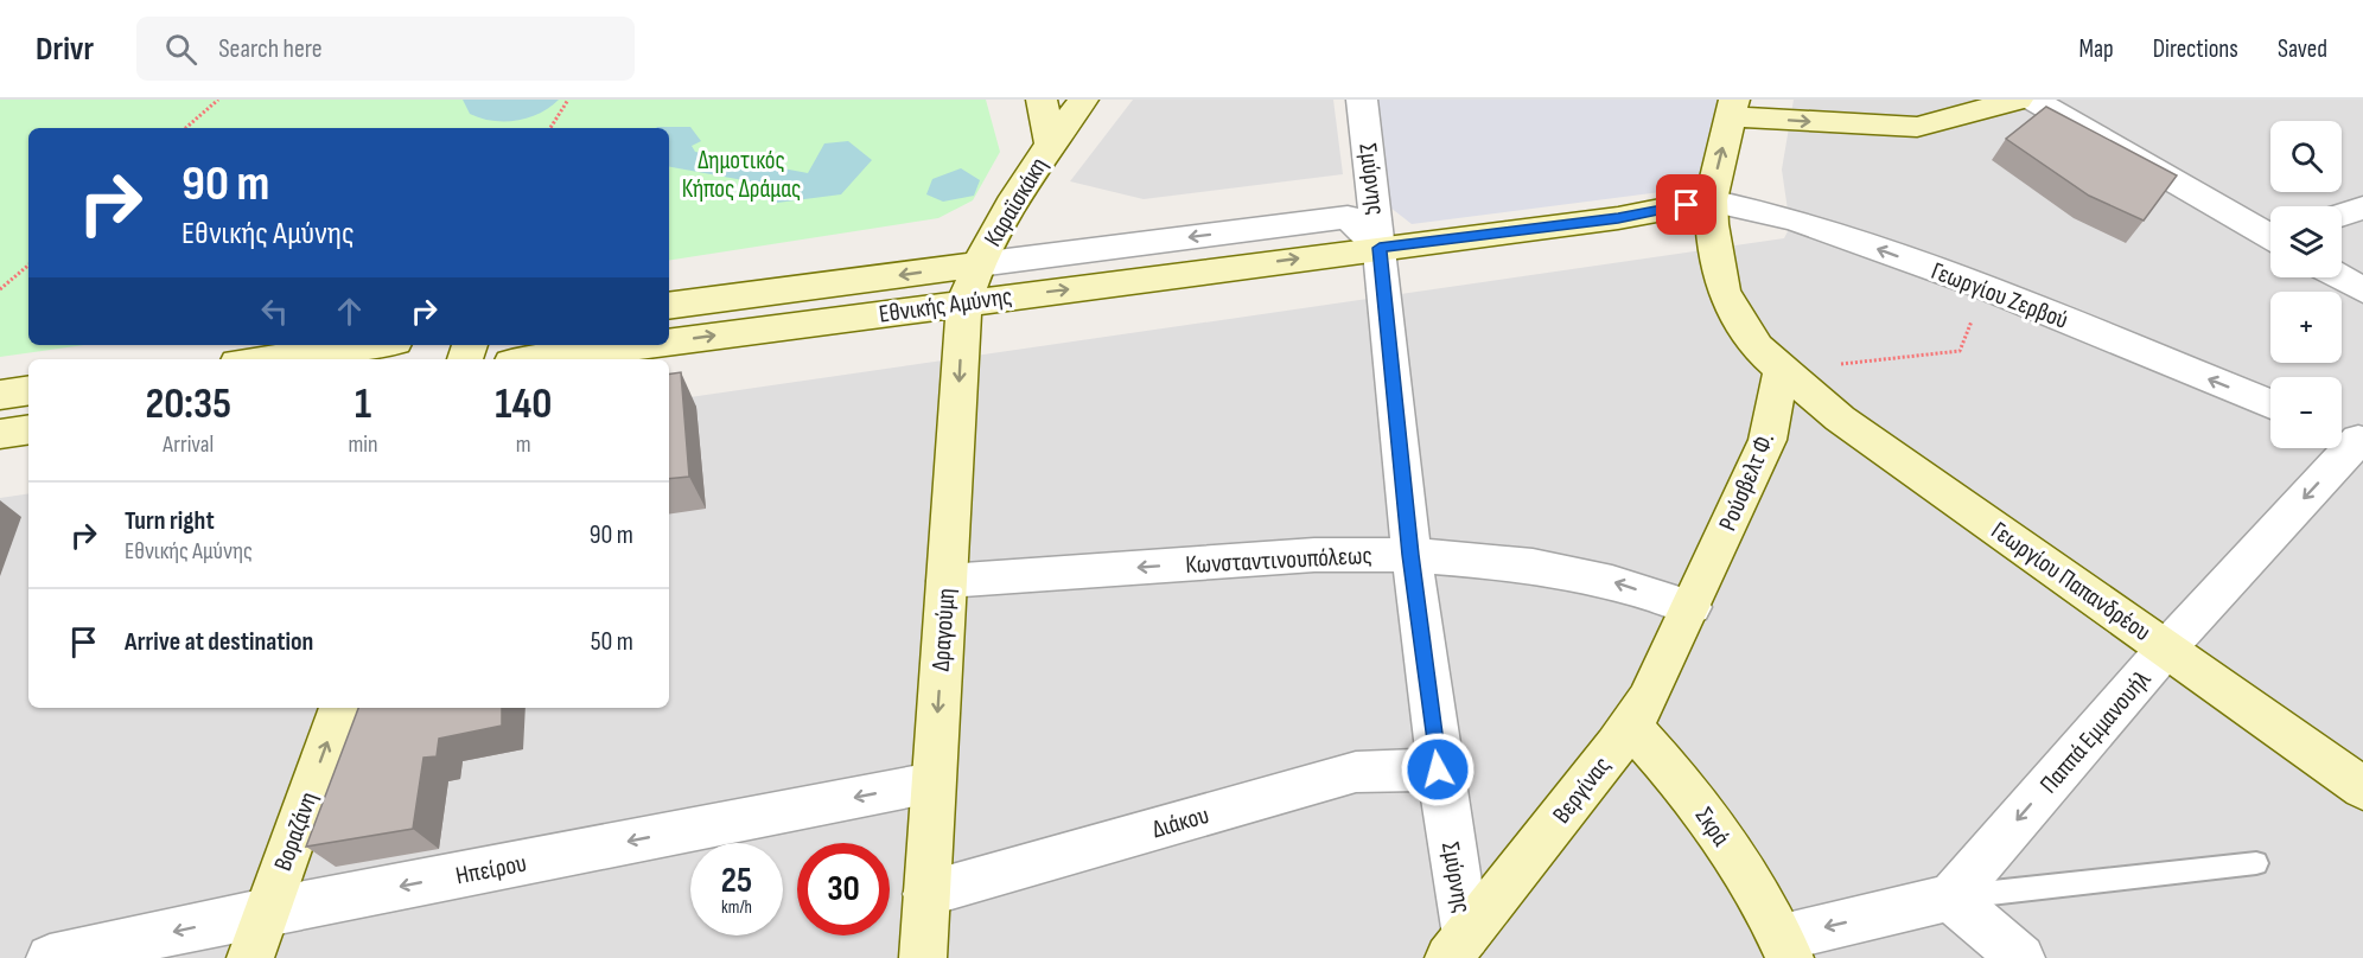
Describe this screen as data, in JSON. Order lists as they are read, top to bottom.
{
  "streets": {
    "main road": [
      "Καραϊσκάκη",
      "Εθνικής Αμύνης",
      "Ρούσβελτ Φ.",
      "Γεωργίου Παπανδρέου",
      "Δραγούμη",
      "Βεργίνας",
      "Σκρά",
      "Βοραζάνη"
    ],
    "street": [
      "Σμύρνης",
      "Γεωργίου Ζερβού",
      "Κωνσταντινουπόλεως",
      "Παππά Εμμανουήλ",
      "Διάκου",
      "Ηπείρου"
    ]
  },
  "crossings": [
    ["Σμύρνης", "Εθνικής Αμύνης"],
    ["Σμύρνης", "Κωνσταντινουπόλεως"],
    ["Σμύρνης", "Βεργίνας"],
    ["Σμύρνης", "Διάκου"],
    ["Καραϊσκάκη", "Εθνικής Αμύνης"],
    ["Καραϊσκάκη", "Δραγούμη"],
    ["Γεωργίου Ζερβού", "Εθνικής Αμύνης"],
    ["Εθνικής Αμύνης", "Δραγούμη"],
    ["Ρούσβελτ Φ.", "Κωνσταντινουπόλεως"],
    ["Ρούσβελτ Φ.", "Γεωργίου Παπανδρέου"],
    ["Ρούσβελτ Φ.", "Βεργίνας"],
    ["Κωνσταντινουπόλεως", "Δραγούμη"],
    ["Κωνσταντινουπόλεως", "Βεργίνας"],
    ["Γεωργίου Παπανδρέου", "Παππά Εμμανουήλ"],
    ["Δραγούμη", "Διάκου"],
    ["Δραγούμη", "Ηπείρου"],
    ["Βεργίνας", "Σκρά"],
    ["Βοραζάνη", "Ηπείρου"]
  ],
  "one_way": [
    "Κωνσταντινουπόλεως",
    "Δραγούμη",
    "Παππά Εμμανουήλ",
    "Βοραζάνη",
    "Ηπείρου"
  ],
  "parks": ["Δημοτικός Κήπος Δράμας"],
  "page": {
    "header": "Drivr",
    "search": "Search here",
    "nav": ["Map", "Directions", "Saved"],
    "map_buttons": ["+", "−"],
    "turn": ["90 m", "Εθνικής Αμύνης"],
    "eta": [
      "20:35",
      "Arrival",
      "1",
      "min",
      "140",
      "m"
    ],
    "list": [
      {
        "name": "Turn right",
        "note": "Εθνικής Αμύνης",
        "value": "90 m"
      },
      {
        "name": "Arrive at destination",
        "value": "50 m"
      }
    ],
    "speed": "25 km/h",
    "limit": "30"
  }
}
